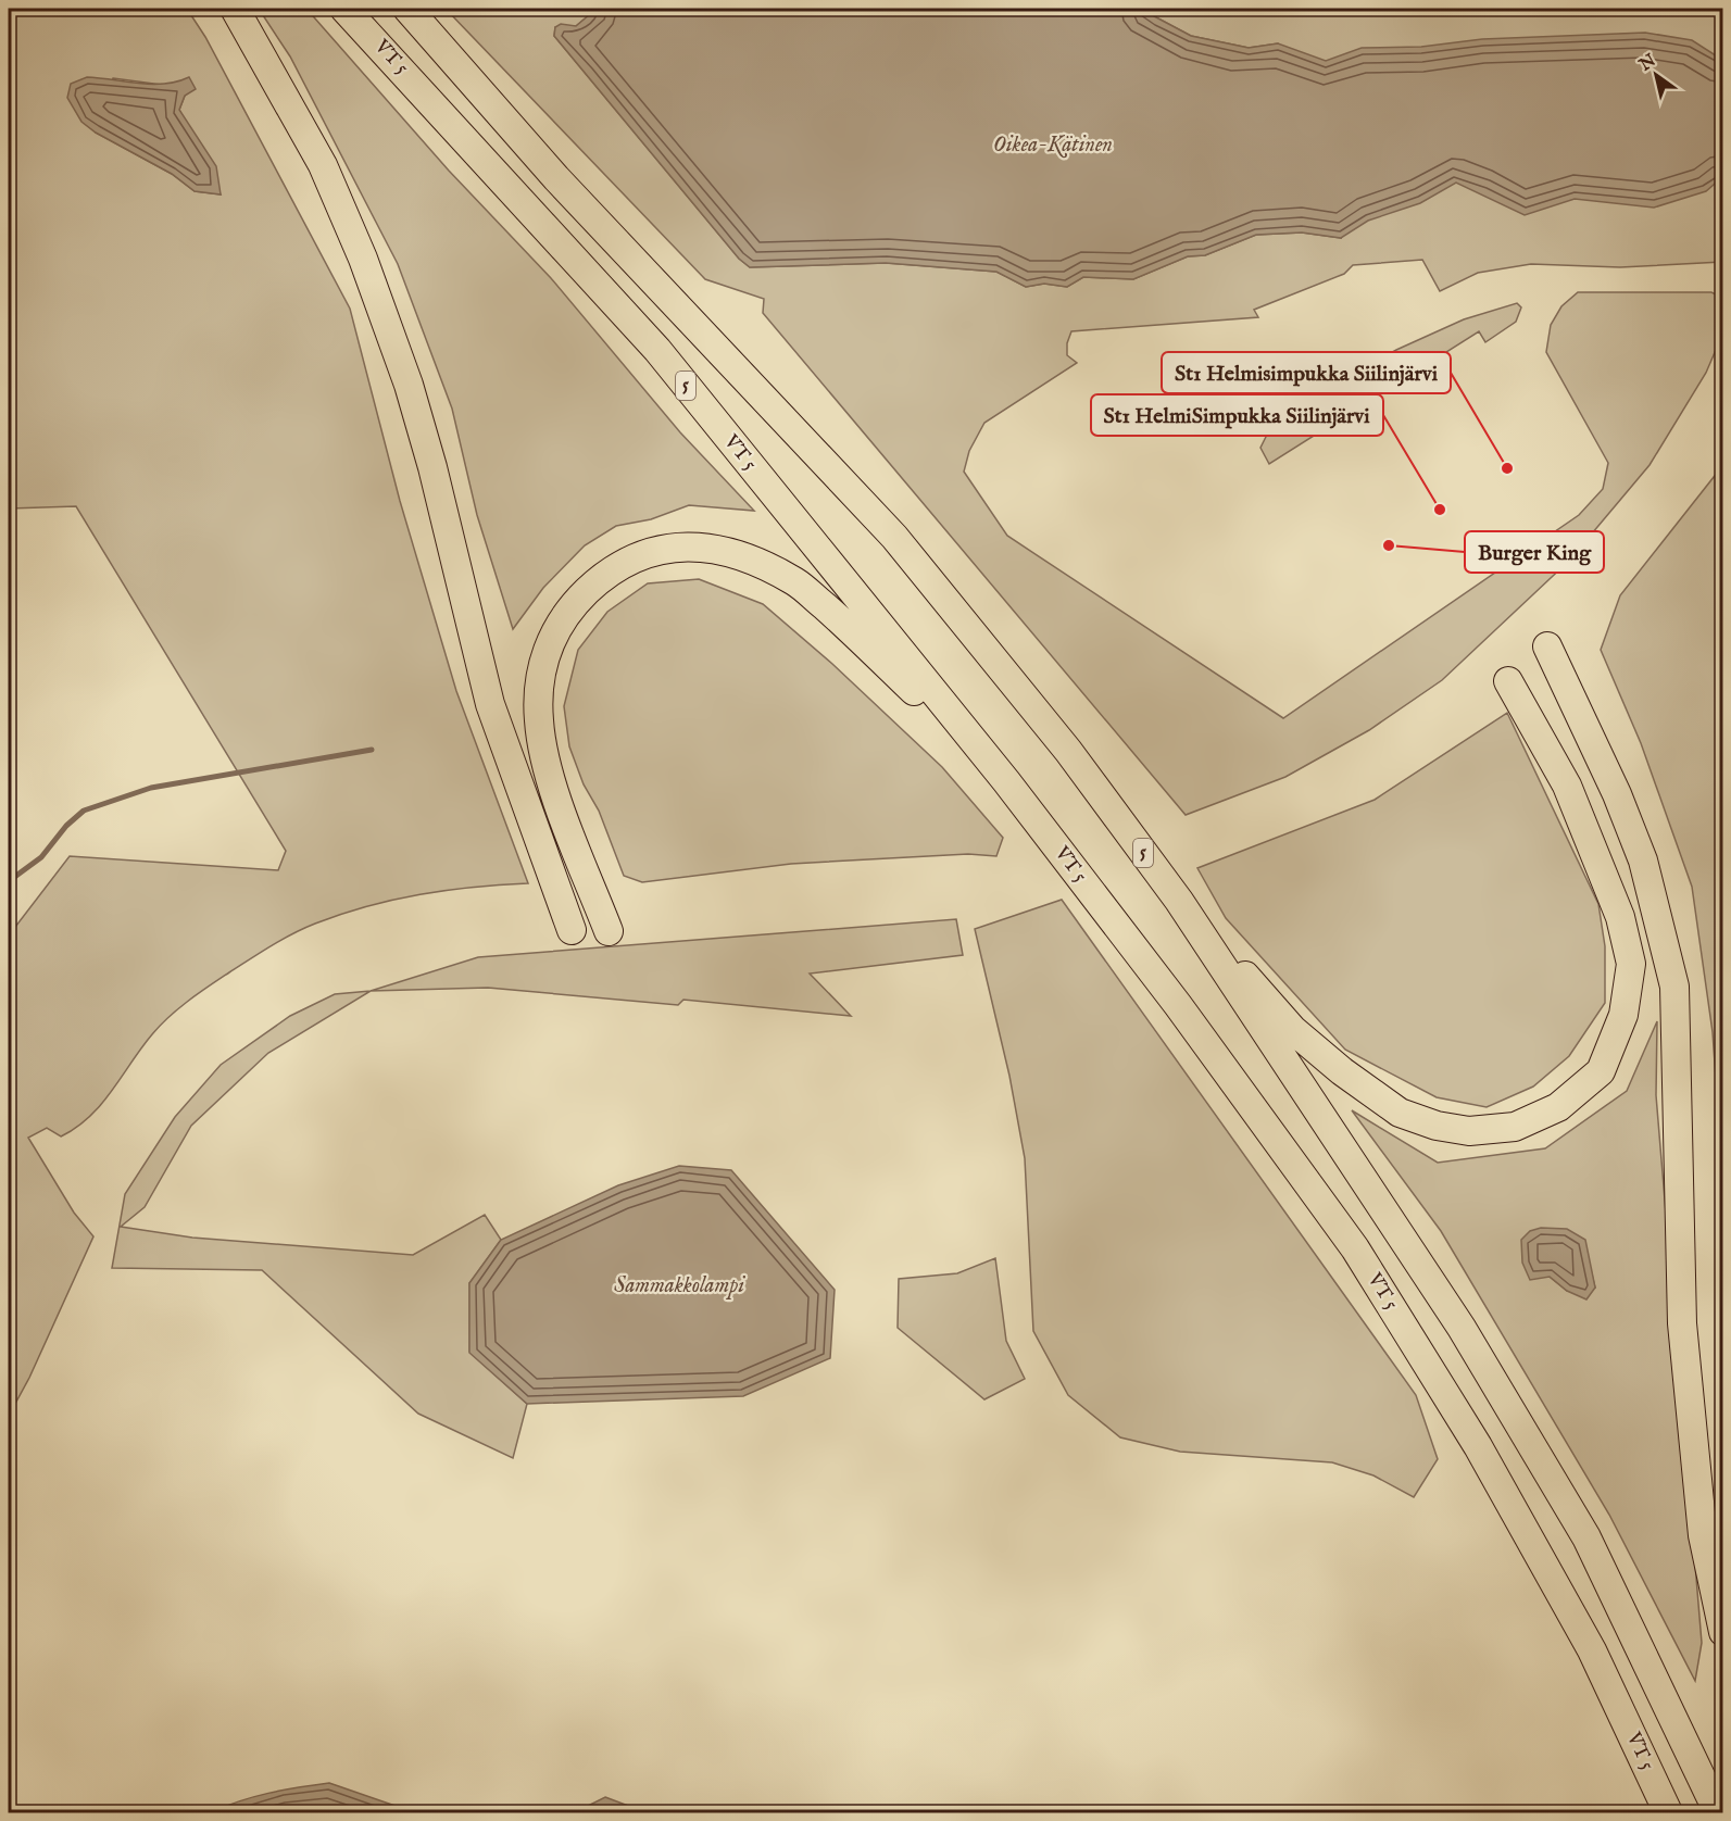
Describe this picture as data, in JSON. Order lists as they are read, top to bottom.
{
  "streets": {
    "highway": ["VT 5", "5"]
  },
  "water": ["Oikea-Kätinen", "Sammakkolampi"],
  "places": ["St1 Helmisimpukka Siilinjärvi", "St1 HelmiSimpukka Siilinjärvi", "Burger King"],
  "north": "top left"
}
